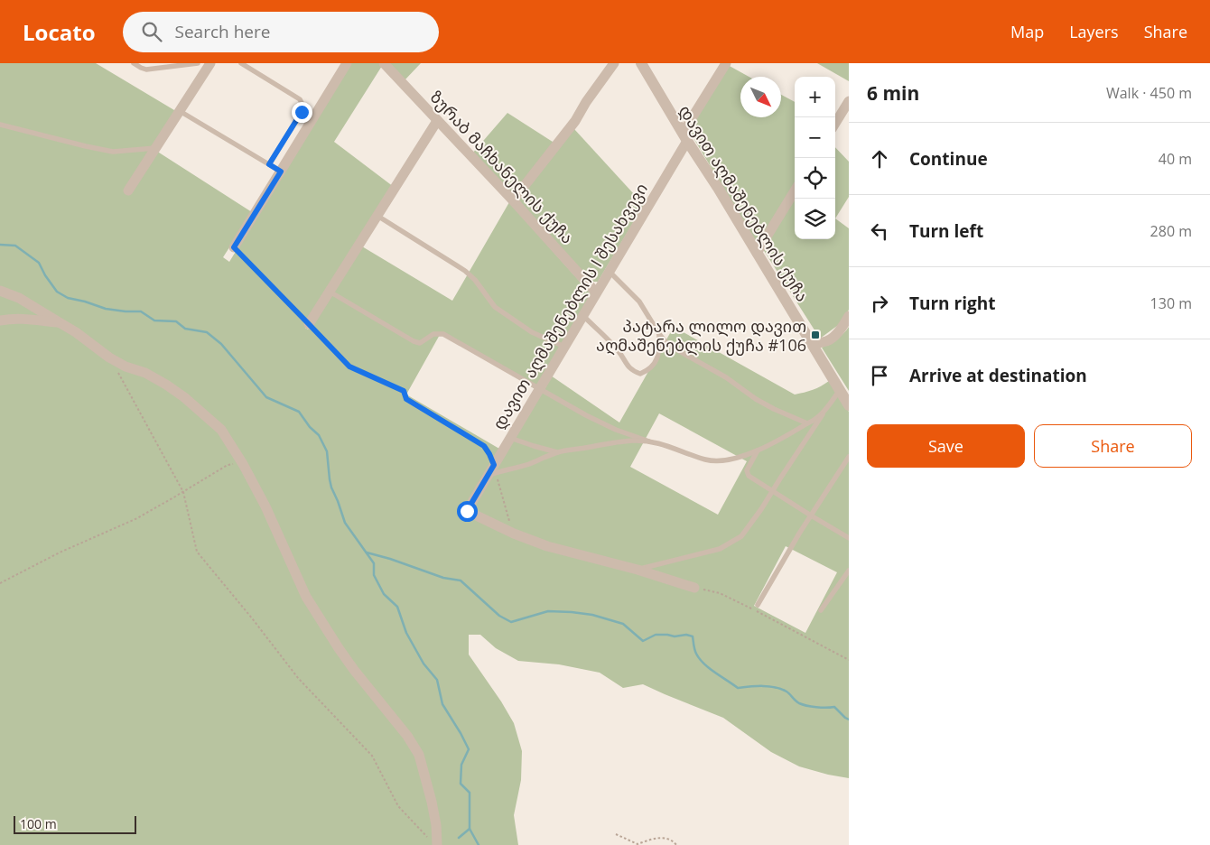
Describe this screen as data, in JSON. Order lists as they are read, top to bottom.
{
  "streets": {
    "street": ["ზურაბ მაჩხანელის ქუჩა", "დავით აღმაშენებლის ქუჩა", "დავით აღმაშენებლის I შესახვევი"]
  },
  "crossings": [
    ["ზურაბ მაჩხანელის ქუჩა", "დავით აღმაშენებლის I შესახვევი"],
    ["დავით აღმაშენებლის ქუჩა", "დავით აღმაშენებლის I შესახვევი"]
  ],
  "places": {
    "transit": ["პატარა ლილო დავით აღმაშენებლის ქუჩა #106"]
  },
  "scale_bar": "100 m",
  "north": "bottom right",
  "page": {
    "header": "Locato",
    "search": "Search here",
    "nav": ["Map", "Layers", "Share"],
    "heading": ["6 min", "Walk · 450 m"],
    "map_buttons": ["+", "−"],
    "list": [
      ["Continue", "40 m"],
      ["Turn left", "280 m"],
      ["Turn right", "130 m"],
      "Arrive at destination"
    ],
    "buttons": ["Save", "Share"],
    "scale": "100 m"
  }
}
